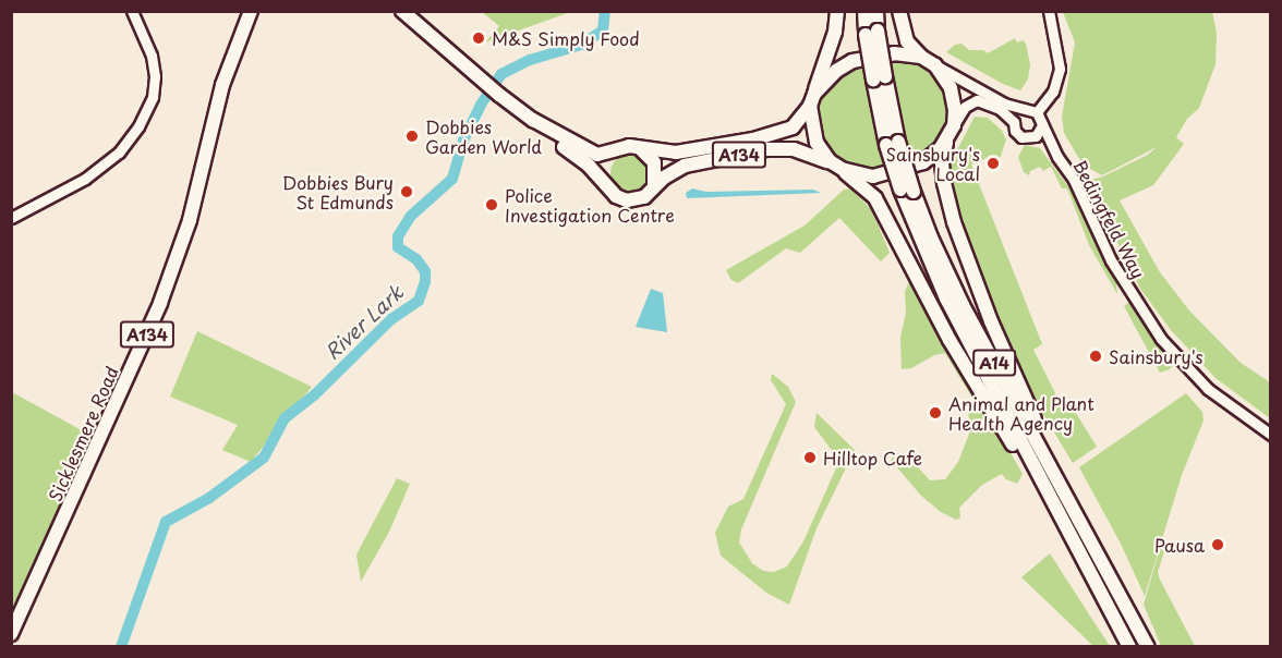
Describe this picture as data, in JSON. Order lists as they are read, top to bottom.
{
  "streets": {
    "highway": ["A134", "A14", "Sicklesmere Road"],
    "street": ["Bedingfeld Way"]
  },
  "water": ["River Lark"],
  "places": [
    "M&S Simply Food",
    "Dobbies Garden World",
    "Sainsbury's Local",
    "Dobbies Bury St Edmunds",
    "Police Investigation Centre",
    "Sainsbury's",
    "Animal and Plant Health Agency",
    "Hilltop Cafe",
    "Pausa"
  ]
}
